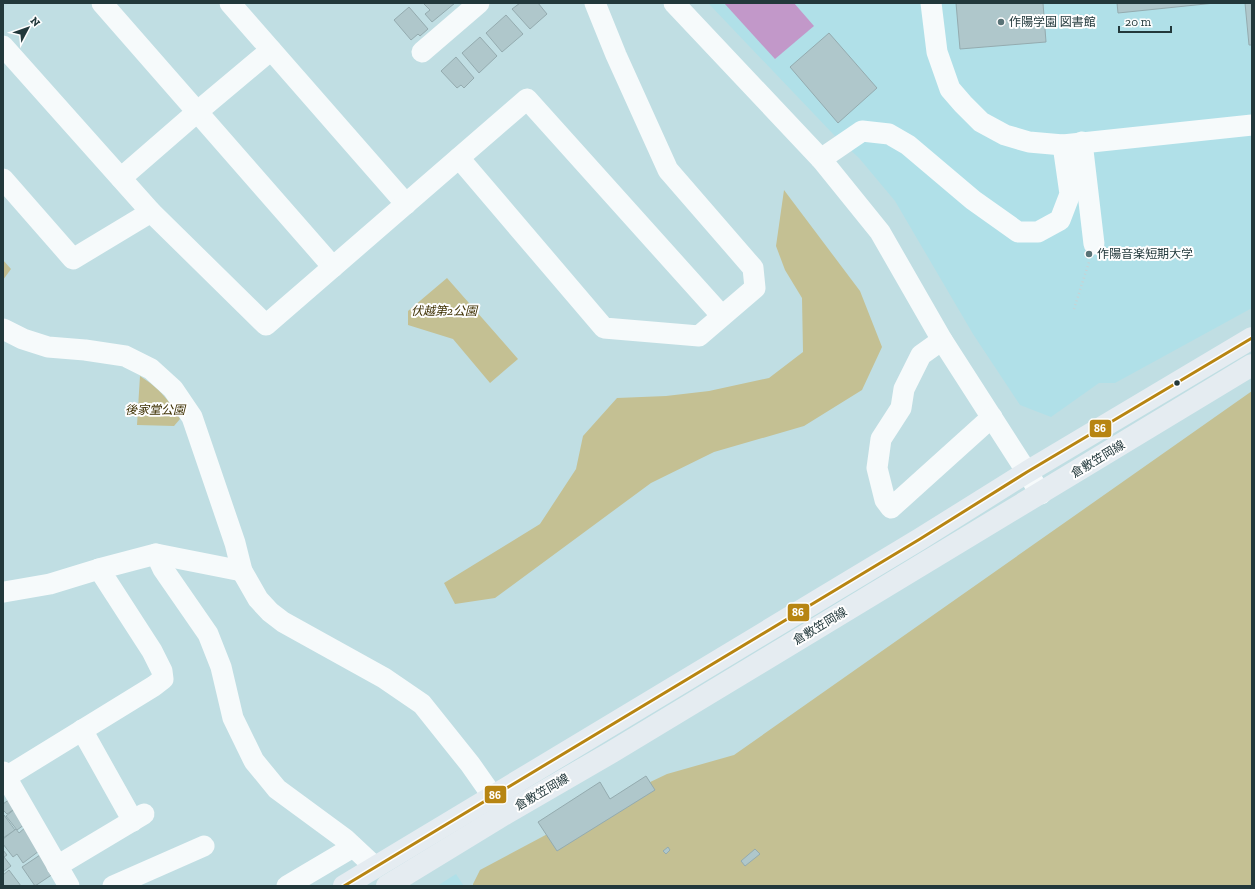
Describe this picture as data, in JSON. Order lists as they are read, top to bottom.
{
  "streets": {
    "main road": ["倉敷笠岡線"]
  },
  "parks": ["伏越第2公園", "後家堂公園"],
  "places": ["作陽学園 図書館", "作陽音楽短期大学"],
  "lines": ["transit line 86"],
  "scale_bar": "20 m",
  "north": "top right"
}
